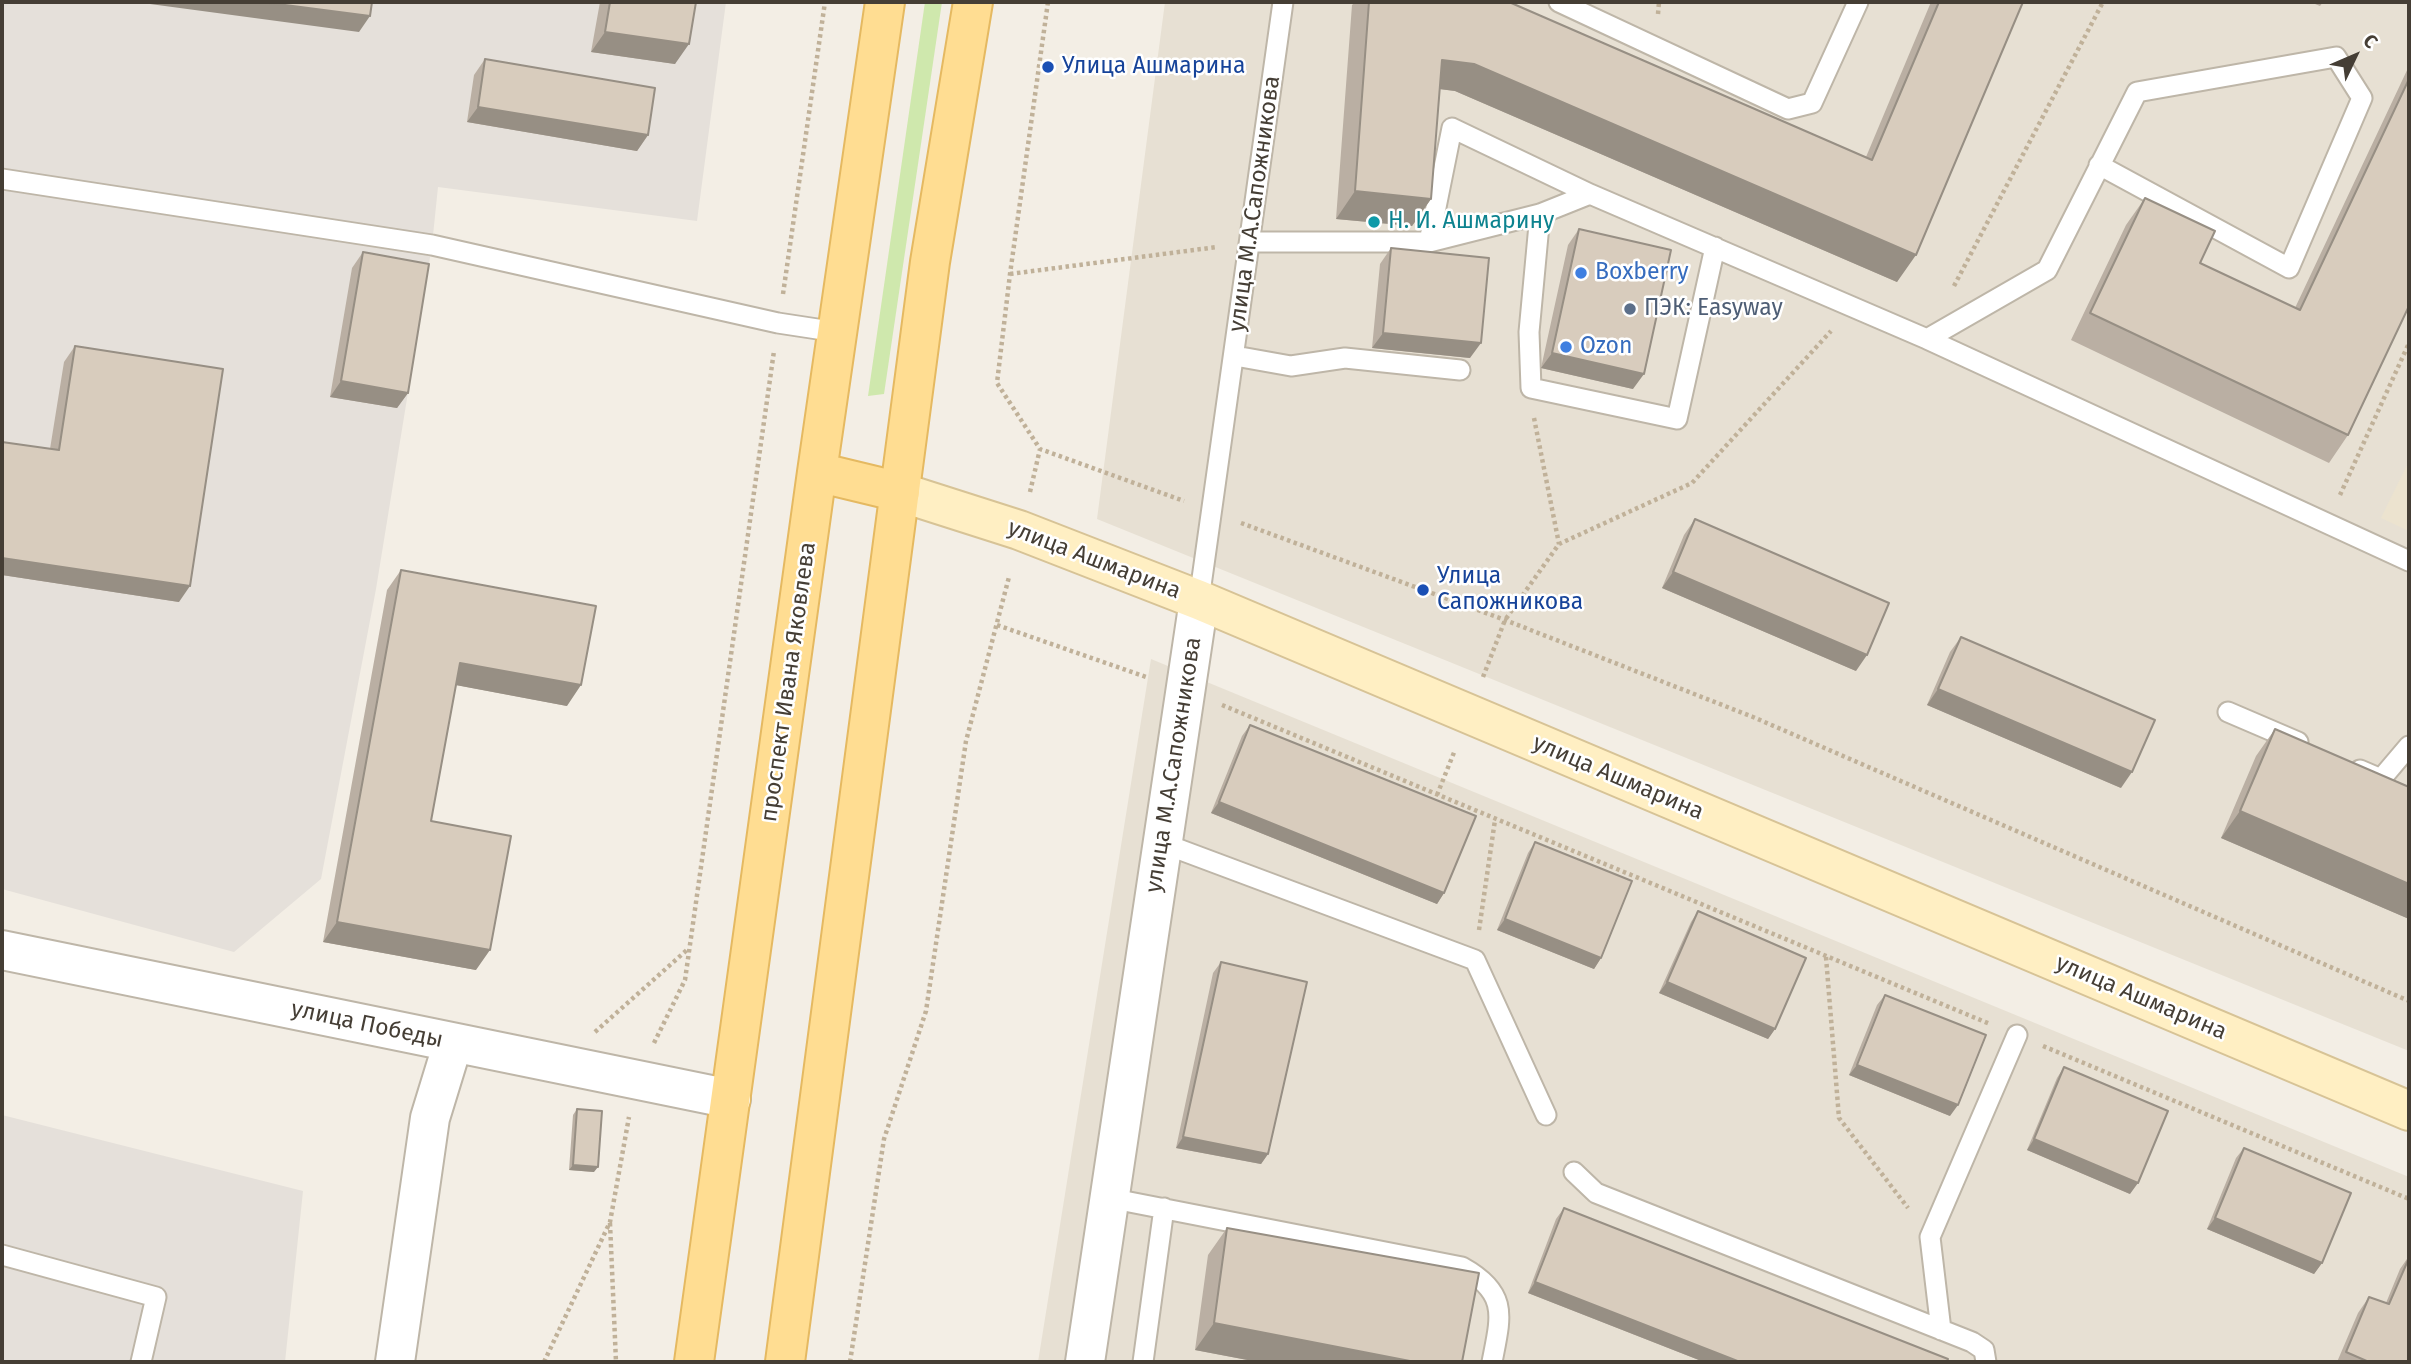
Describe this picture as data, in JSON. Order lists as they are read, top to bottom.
{
  "streets": {
    "main road": ["улица Ашмарина", "проспект Ивана Яковлева"],
    "street": ["улица М.А.Сапожникова", "улица Победы"]
  },
  "crossings": [
    ["улица М.А.Сапожникова", "улица Ашмарина"],
    ["улица Ашмарина", "проспект Ивана Яковлева"],
    ["проспект Ивана Яковлева", "улица Победы"]
  ],
  "places": [
    "Улица Ашмарина",
    "Н. И. Ашмарину",
    "Boxberry",
    "ПЭК: Easyway",
    "Ozon",
    "Улица Сапожникова"
  ],
  "north": "top right"
}
